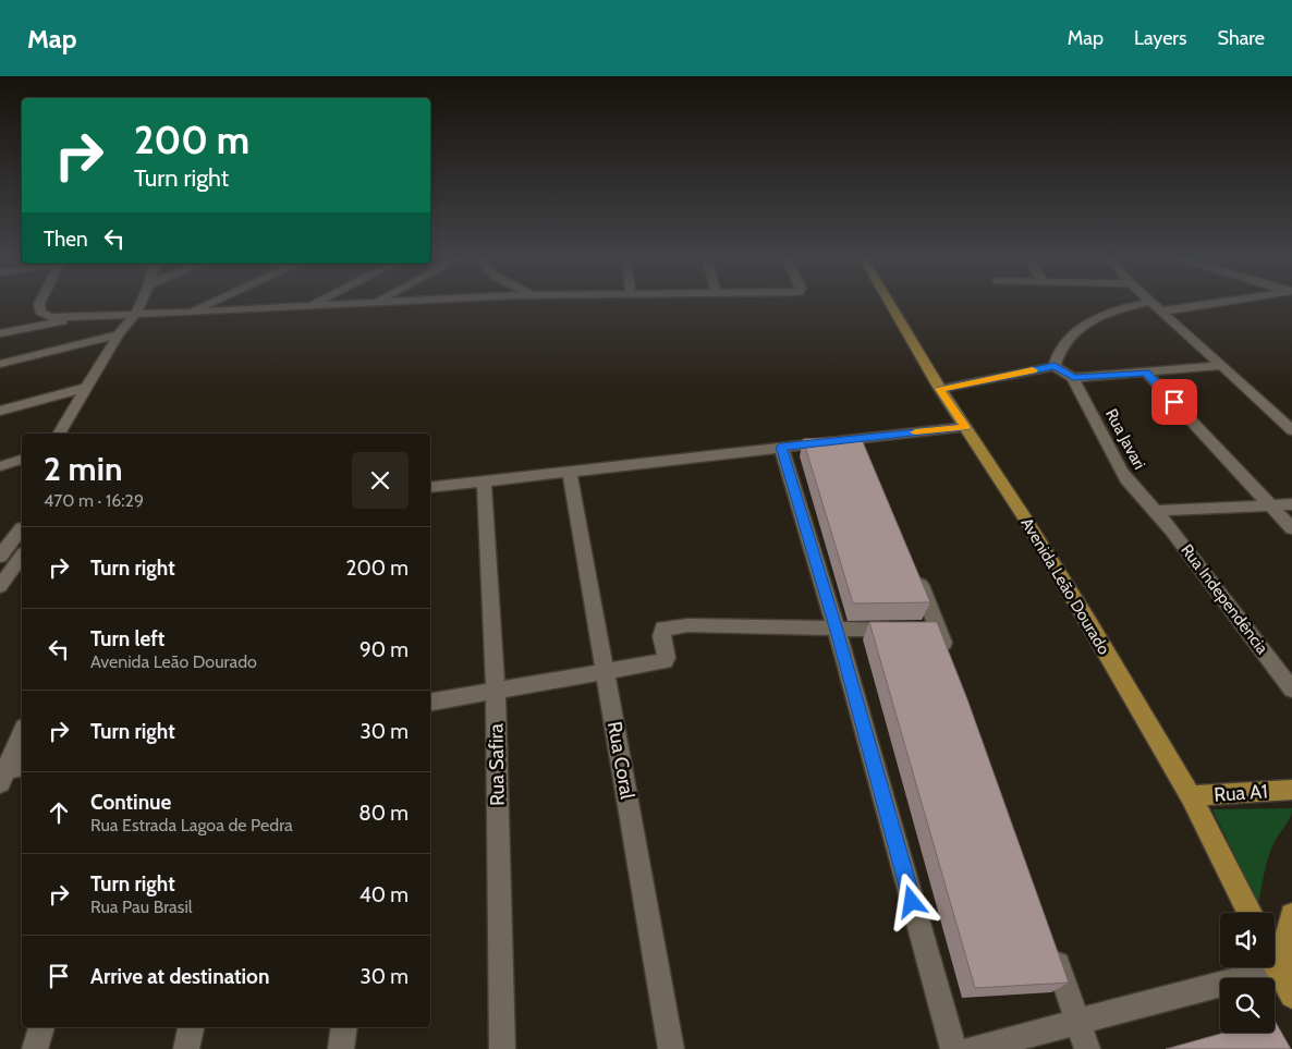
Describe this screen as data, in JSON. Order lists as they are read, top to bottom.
{
  "streets": {
    "main road": ["Avenida Leão Dourado", "Rua A1"],
    "street": [
      "Rua Javari",
      "Rua Independência",
      "Rua Coral",
      "Rua Safira"
    ]
  },
  "crossings": [
    ["Rua Javari", "Rua Independência"],
    ["Avenida Leão Dourado", "Rua A1"]
  ],
  "page": {
    "header": "Map",
    "nav": ["Map", "Layers", "Share"],
    "turn": ["200 m", "Turn right"],
    "then": "Then",
    "heading": ["2 min", "470 m · 16:29"],
    "list": [
      {
        "name": "Turn right",
        "value": "200 m"
      },
      {
        "name": "Turn left",
        "note": "Avenida Leão Dourado",
        "value": "90 m"
      },
      {
        "name": "Turn right",
        "value": "30 m"
      },
      {
        "name": "Continue",
        "note": "Rua Estrada Lagoa de Pedra",
        "value": "80 m"
      },
      {
        "name": "Turn right",
        "note": "Rua Pau Brasil",
        "value": "40 m"
      },
      {
        "name": "Arrive at destination",
        "value": "30 m"
      }
    ]
  }
}
